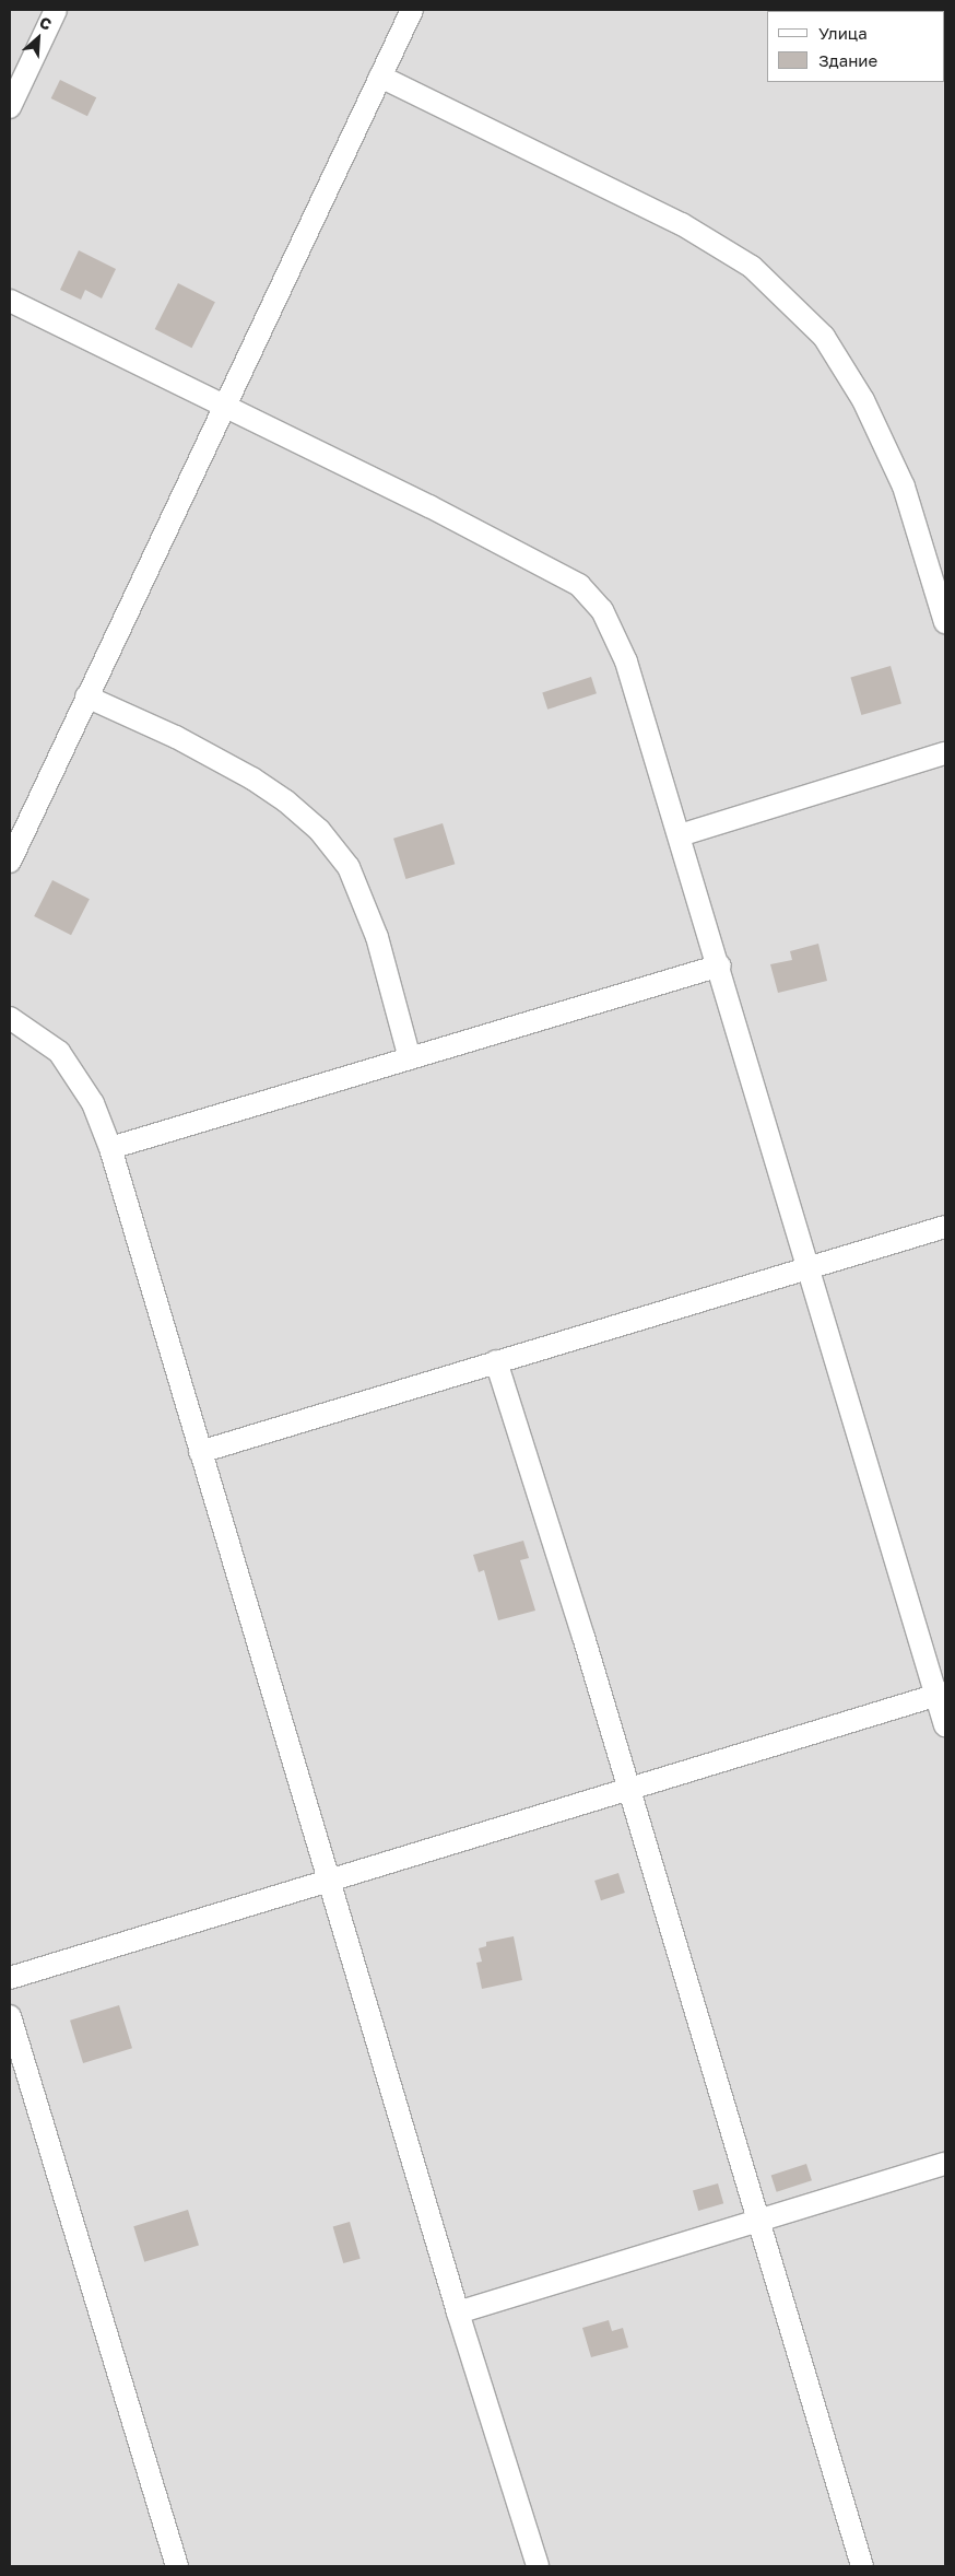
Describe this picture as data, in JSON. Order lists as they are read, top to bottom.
{
  "legend": ["Улица", "Здание"],
  "north": "top right"
}
